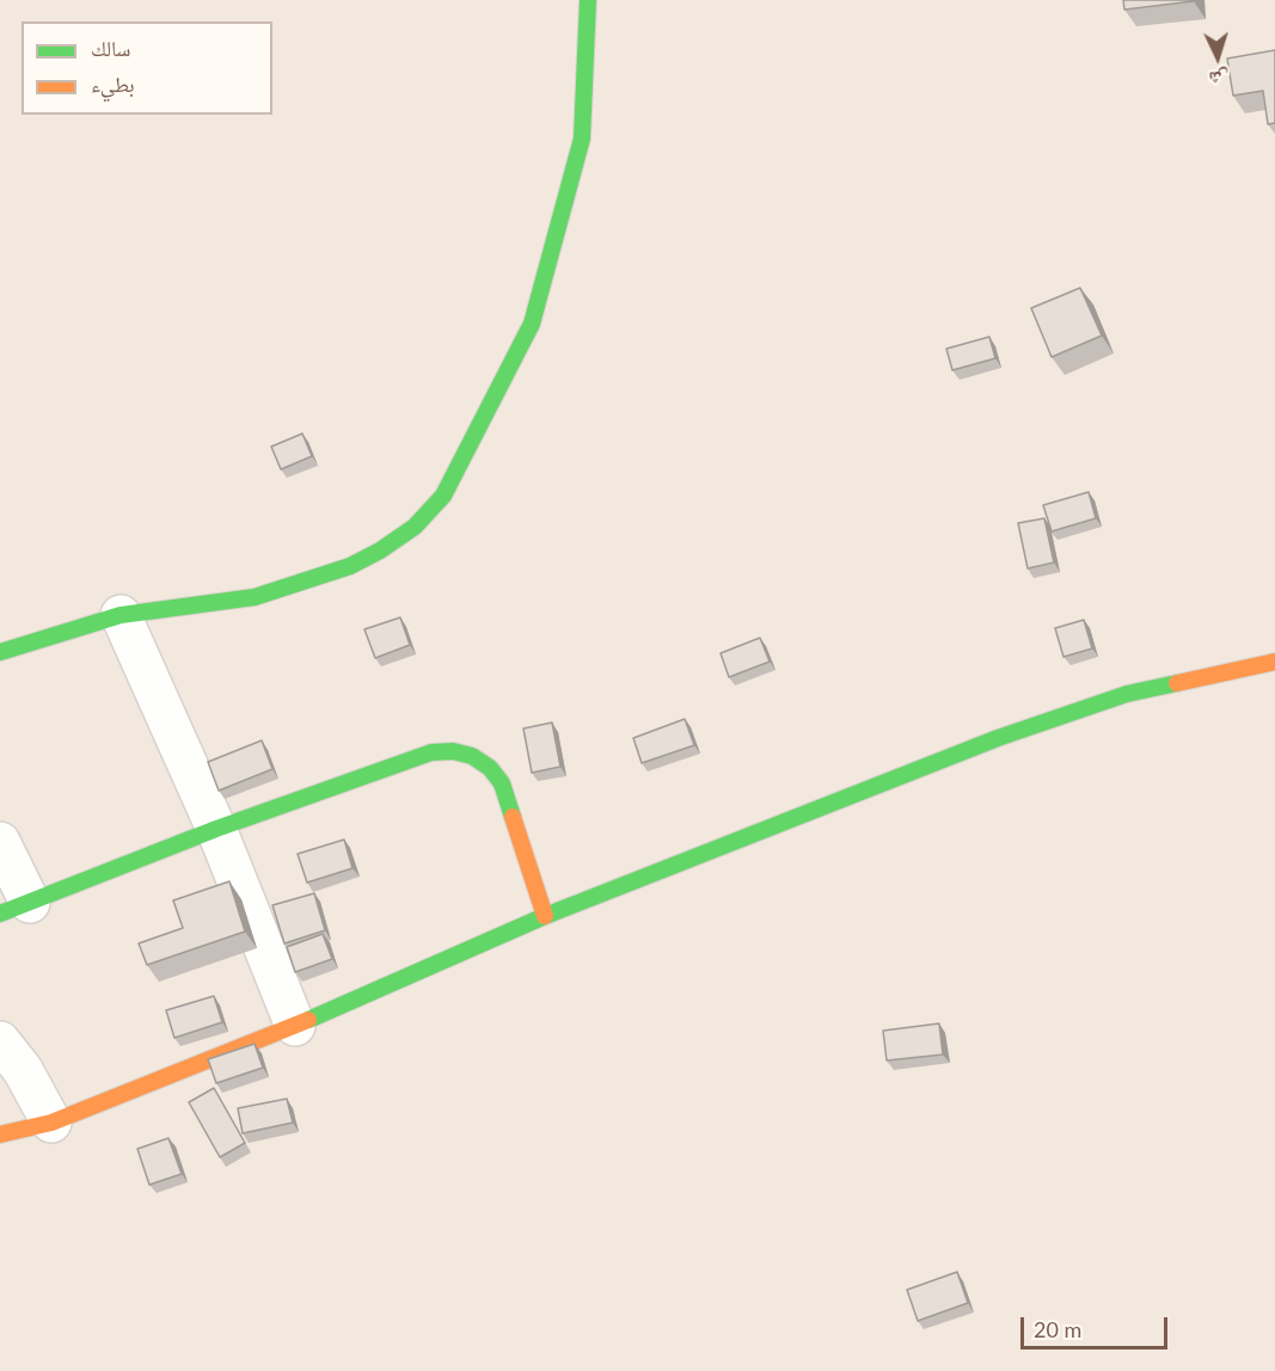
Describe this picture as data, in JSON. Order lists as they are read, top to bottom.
{
  "legend": ["سالك", "بطيء"],
  "scale_bar": "20 m",
  "north": "bottom"
}
